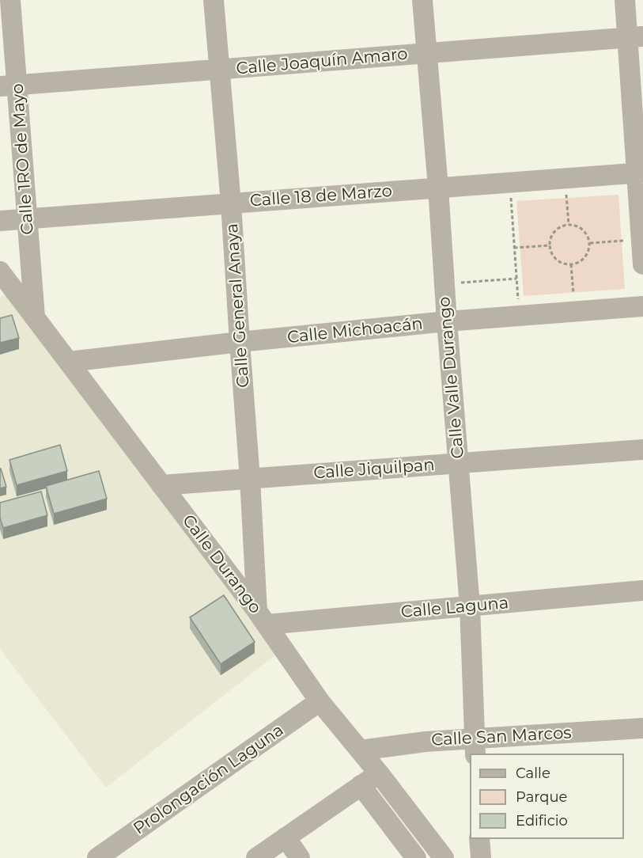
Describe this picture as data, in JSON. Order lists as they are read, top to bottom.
{
  "streets": {
    "street": [
      "Calle Joaquín Amaro",
      "Calle 1RO de Mayo",
      "Calle 18 de Marzo",
      "Calle General Anaya",
      "Calle Michoacán",
      "Calle Valle Durango",
      "Calle Jiquilpan",
      "Calle Durango",
      "Calle Laguna",
      "Calle San Marcos",
      "Prolongación Laguna"
    ]
  },
  "crossings": [
    ["Calle Joaquín Amaro", "Calle 1RO de Mayo"],
    ["Calle Joaquín Amaro", "Calle General Anaya"],
    ["Calle Joaquín Amaro", "Calle Valle Durango"],
    ["Calle 1RO de Mayo", "Calle 18 de Marzo"],
    ["Calle 1RO de Mayo", "Calle Durango"],
    ["Calle 18 de Marzo", "Calle General Anaya"],
    ["Calle 18 de Marzo", "Calle Valle Durango"],
    ["Calle General Anaya", "Calle Michoacán"],
    ["Calle General Anaya", "Calle Jiquilpan"],
    ["Calle General Anaya", "Calle Durango"],
    ["Calle General Anaya", "Calle Laguna"],
    ["Calle Michoacán", "Calle Valle Durango"],
    ["Calle Michoacán", "Calle Durango"],
    ["Calle Valle Durango", "Calle Jiquilpan"],
    ["Calle Valle Durango", "Calle Laguna"],
    ["Calle Valle Durango", "Calle San Marcos"],
    ["Calle Jiquilpan", "Calle Durango"],
    ["Calle Durango", "Calle Laguna"],
    ["Calle Durango", "Calle San Marcos"],
    ["Calle Durango", "Prolongación Laguna"]
  ],
  "legend": ["Calle", "Parque", "Edificio"]
}
